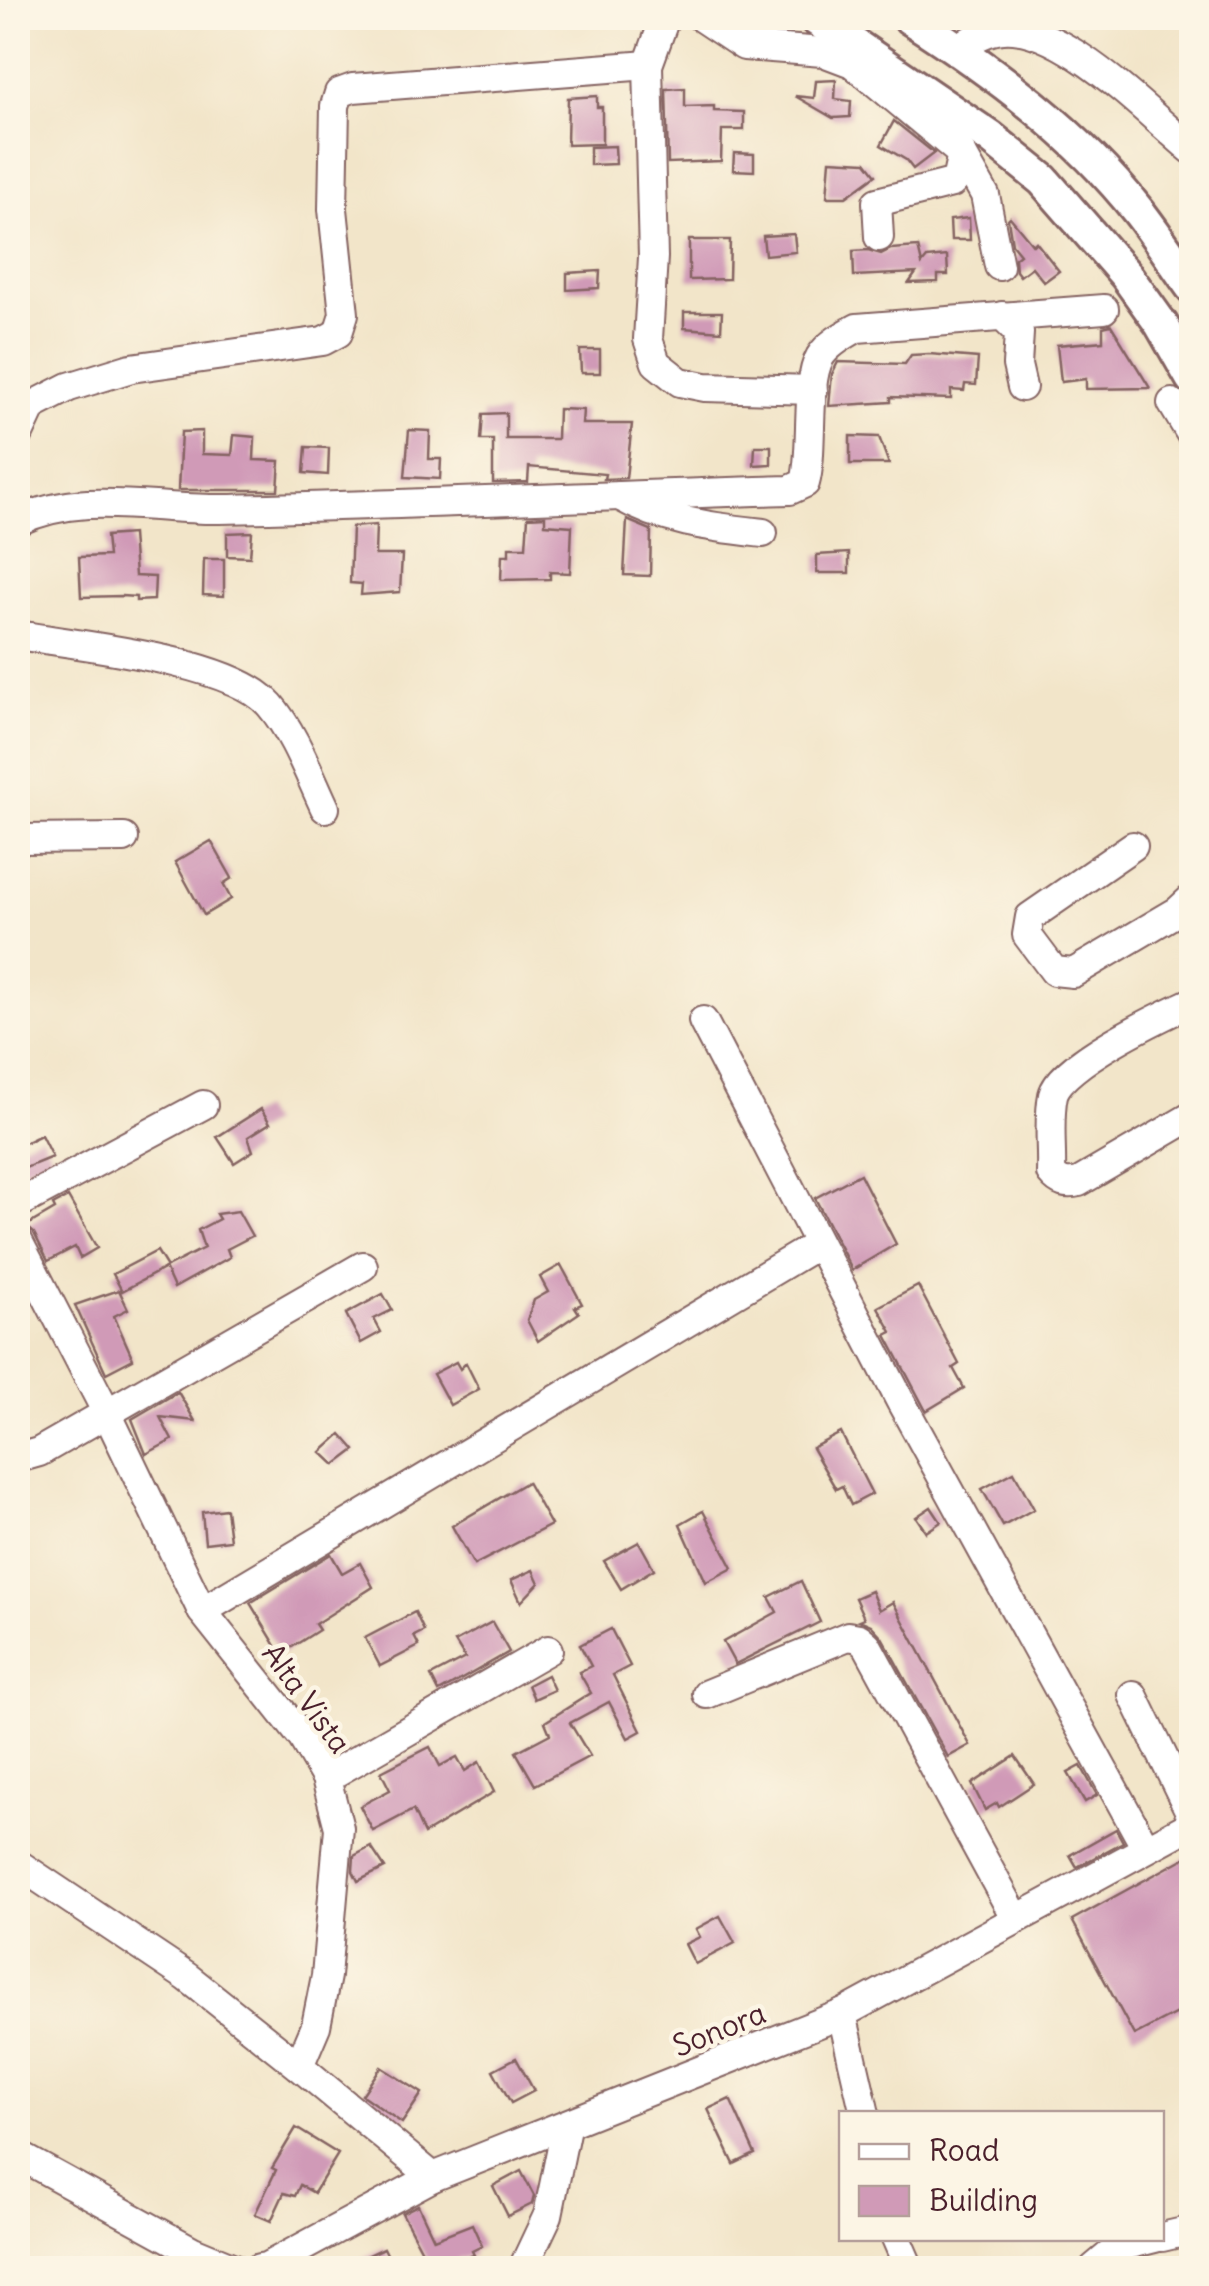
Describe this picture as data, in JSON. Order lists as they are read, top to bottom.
{
  "streets": {
    "street": ["Alta Vista", "Sonora"]
  },
  "legend": ["Road", "Building"]
}
